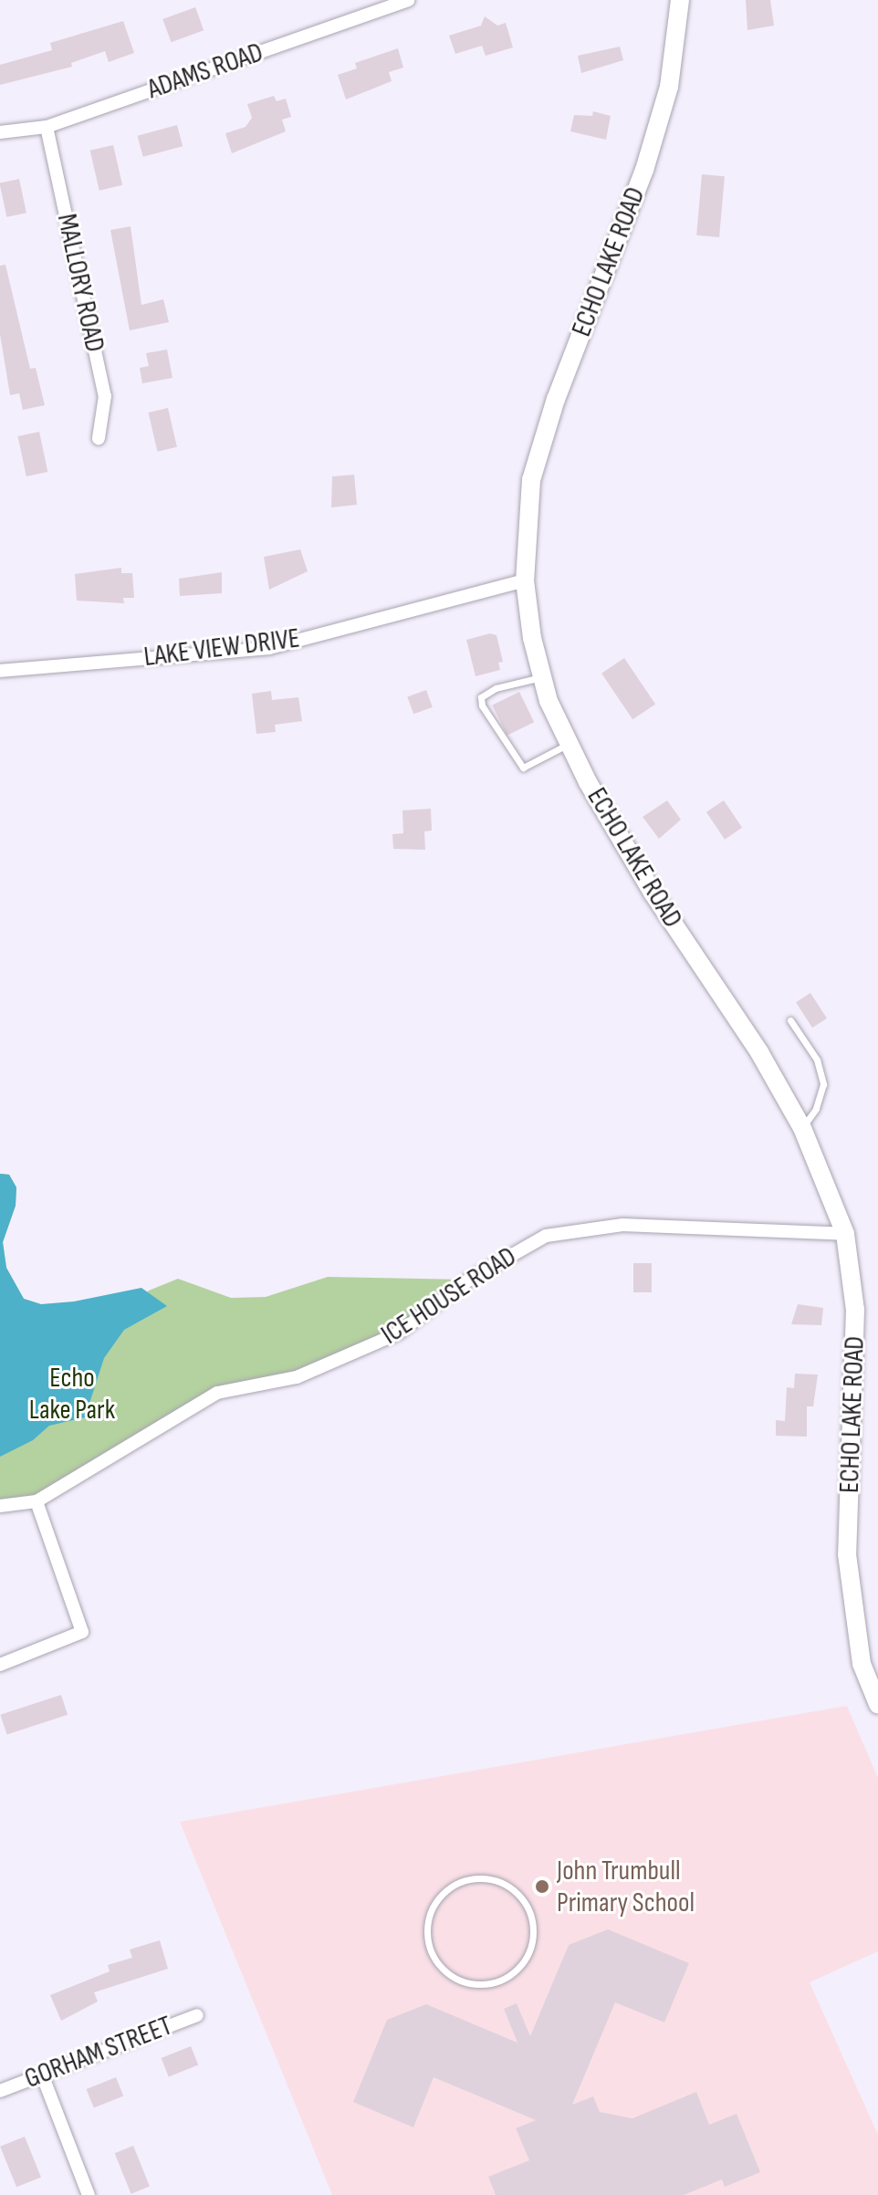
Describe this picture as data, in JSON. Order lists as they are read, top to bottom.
{
  "streets": {
    "main road": ["ECHO LAKE ROAD"],
    "street": [
      "ADAMS ROAD",
      "MALLORY ROAD",
      "LAKE VIEW DRIVE",
      "ICE HOUSE ROAD",
      "GORHAM STREET"
    ]
  },
  "crossings": [
    ["ADAMS ROAD", "MALLORY ROAD"],
    ["ECHO LAKE ROAD", "LAKE VIEW DRIVE"],
    ["ECHO LAKE ROAD", "ICE HOUSE ROAD"]
  ],
  "parks": ["Echo Lake Park"],
  "places": ["John Trumbull Primary School"]
}
